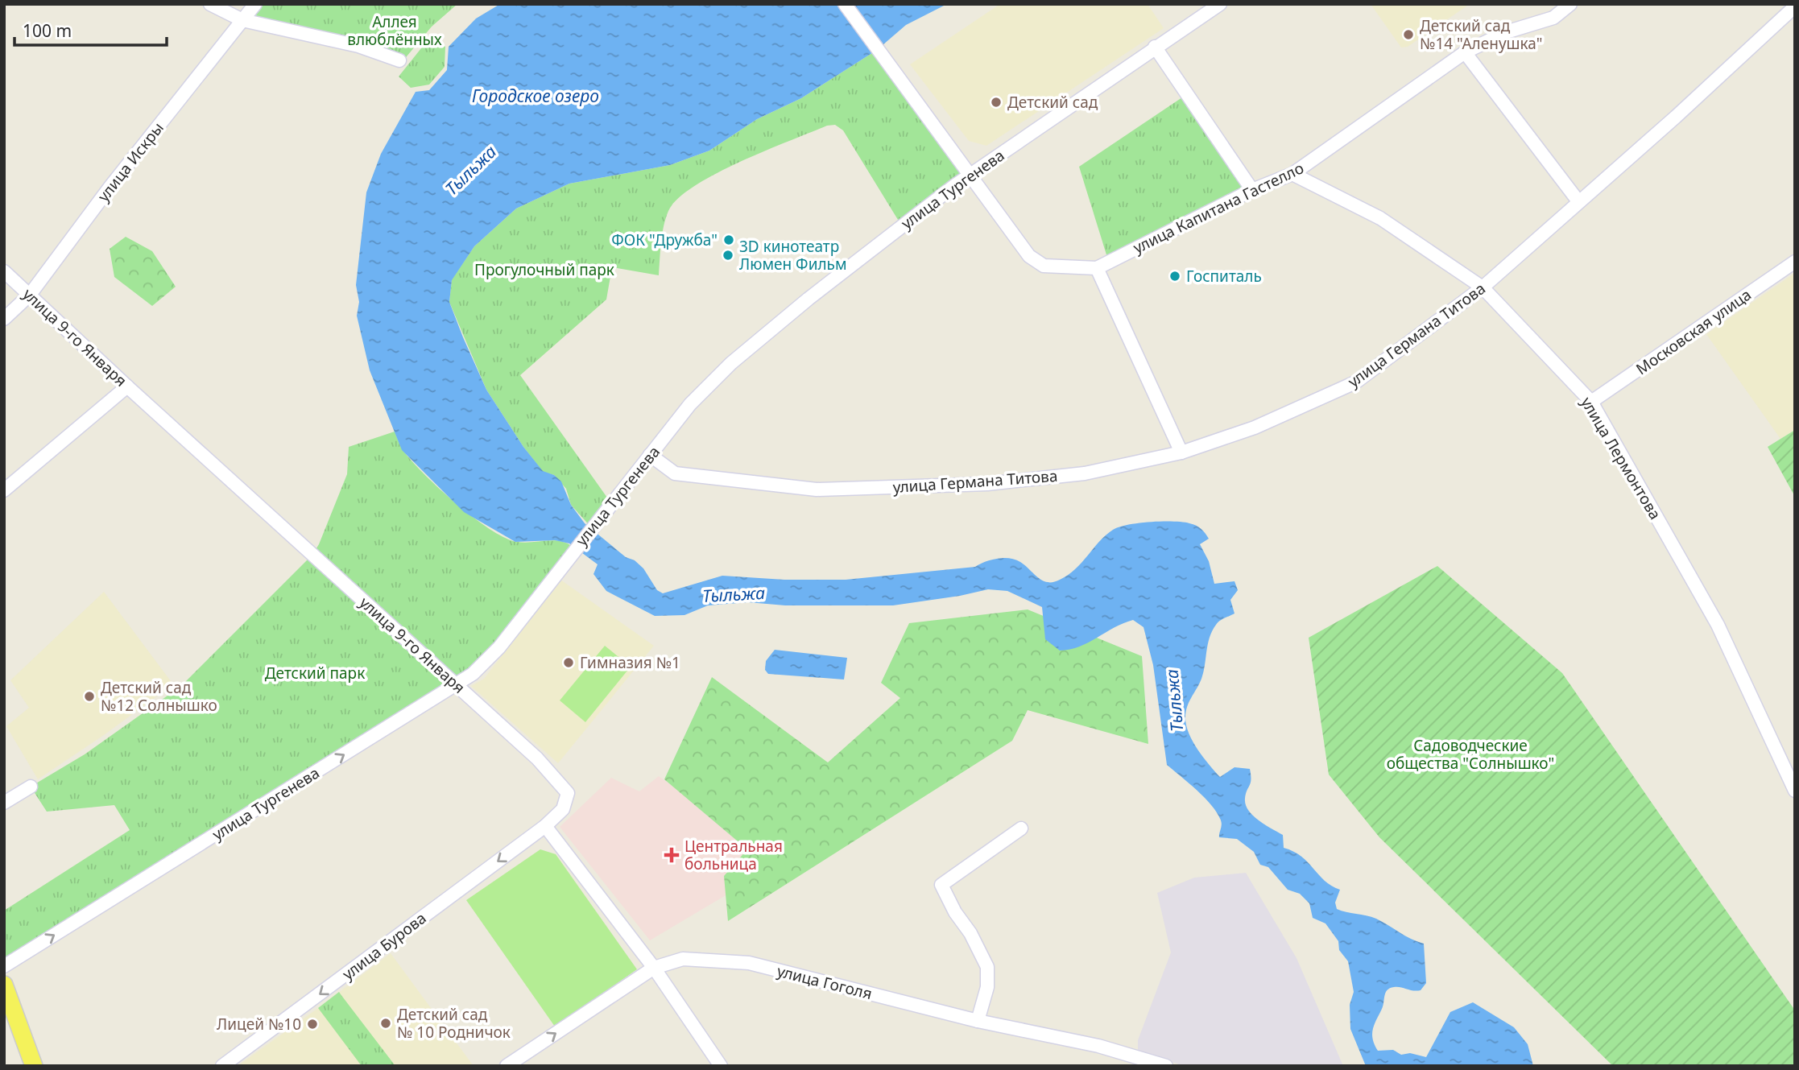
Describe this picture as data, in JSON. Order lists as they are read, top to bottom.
{
  "streets": {
    "street": [
      "улица Искры",
      "улица Тургенева",
      "улица Капитана Гастелло",
      "Московская улица",
      "улица Германа Титова",
      "улица 9-го Января",
      "улица Лермонтова",
      "улица Бурова",
      "улица Гоголя"
    ]
  },
  "crossings": [
    ["улица Искры", "улица 9-го Января"],
    ["улица Тургенева", "улица Капитана Гастелло"],
    ["улица Тургенева", "улица Германа Титова"],
    ["улица Тургенева", "улица 9-го Января"],
    ["улица Капитана Гастелло", "улица Лермонтова"],
    ["Московская улица", "улица Лермонтова"],
    ["улица Германа Титова", "улица Лермонтова"],
    ["улица 9-го Января", "улица Бурова"]
  ],
  "one_way": ["улица Бурова"],
  "water": ["Городское озеро", "Тыльжа"],
  "parks": [
    "Аллея влюблённых",
    "Прогулочный парк",
    "Детский парк",
    "Садоводческие общества \"Солнышко\""
  ],
  "places": {
    "other": [
      "Детский сад №14 \"Аленушка\"",
      "Детский сад",
      "ФОК \"Дружба\"",
      "3D кинотеатр Люмен Фильм",
      "Госпиталь",
      "Гимназия №1",
      "Детский сад №12 Солнышко",
      "Детский сад № 10 Родничок",
      "Лицей №10"
    ],
    "health": ["Центральная больница"]
  },
  "scale_bar": "100 m"
}
